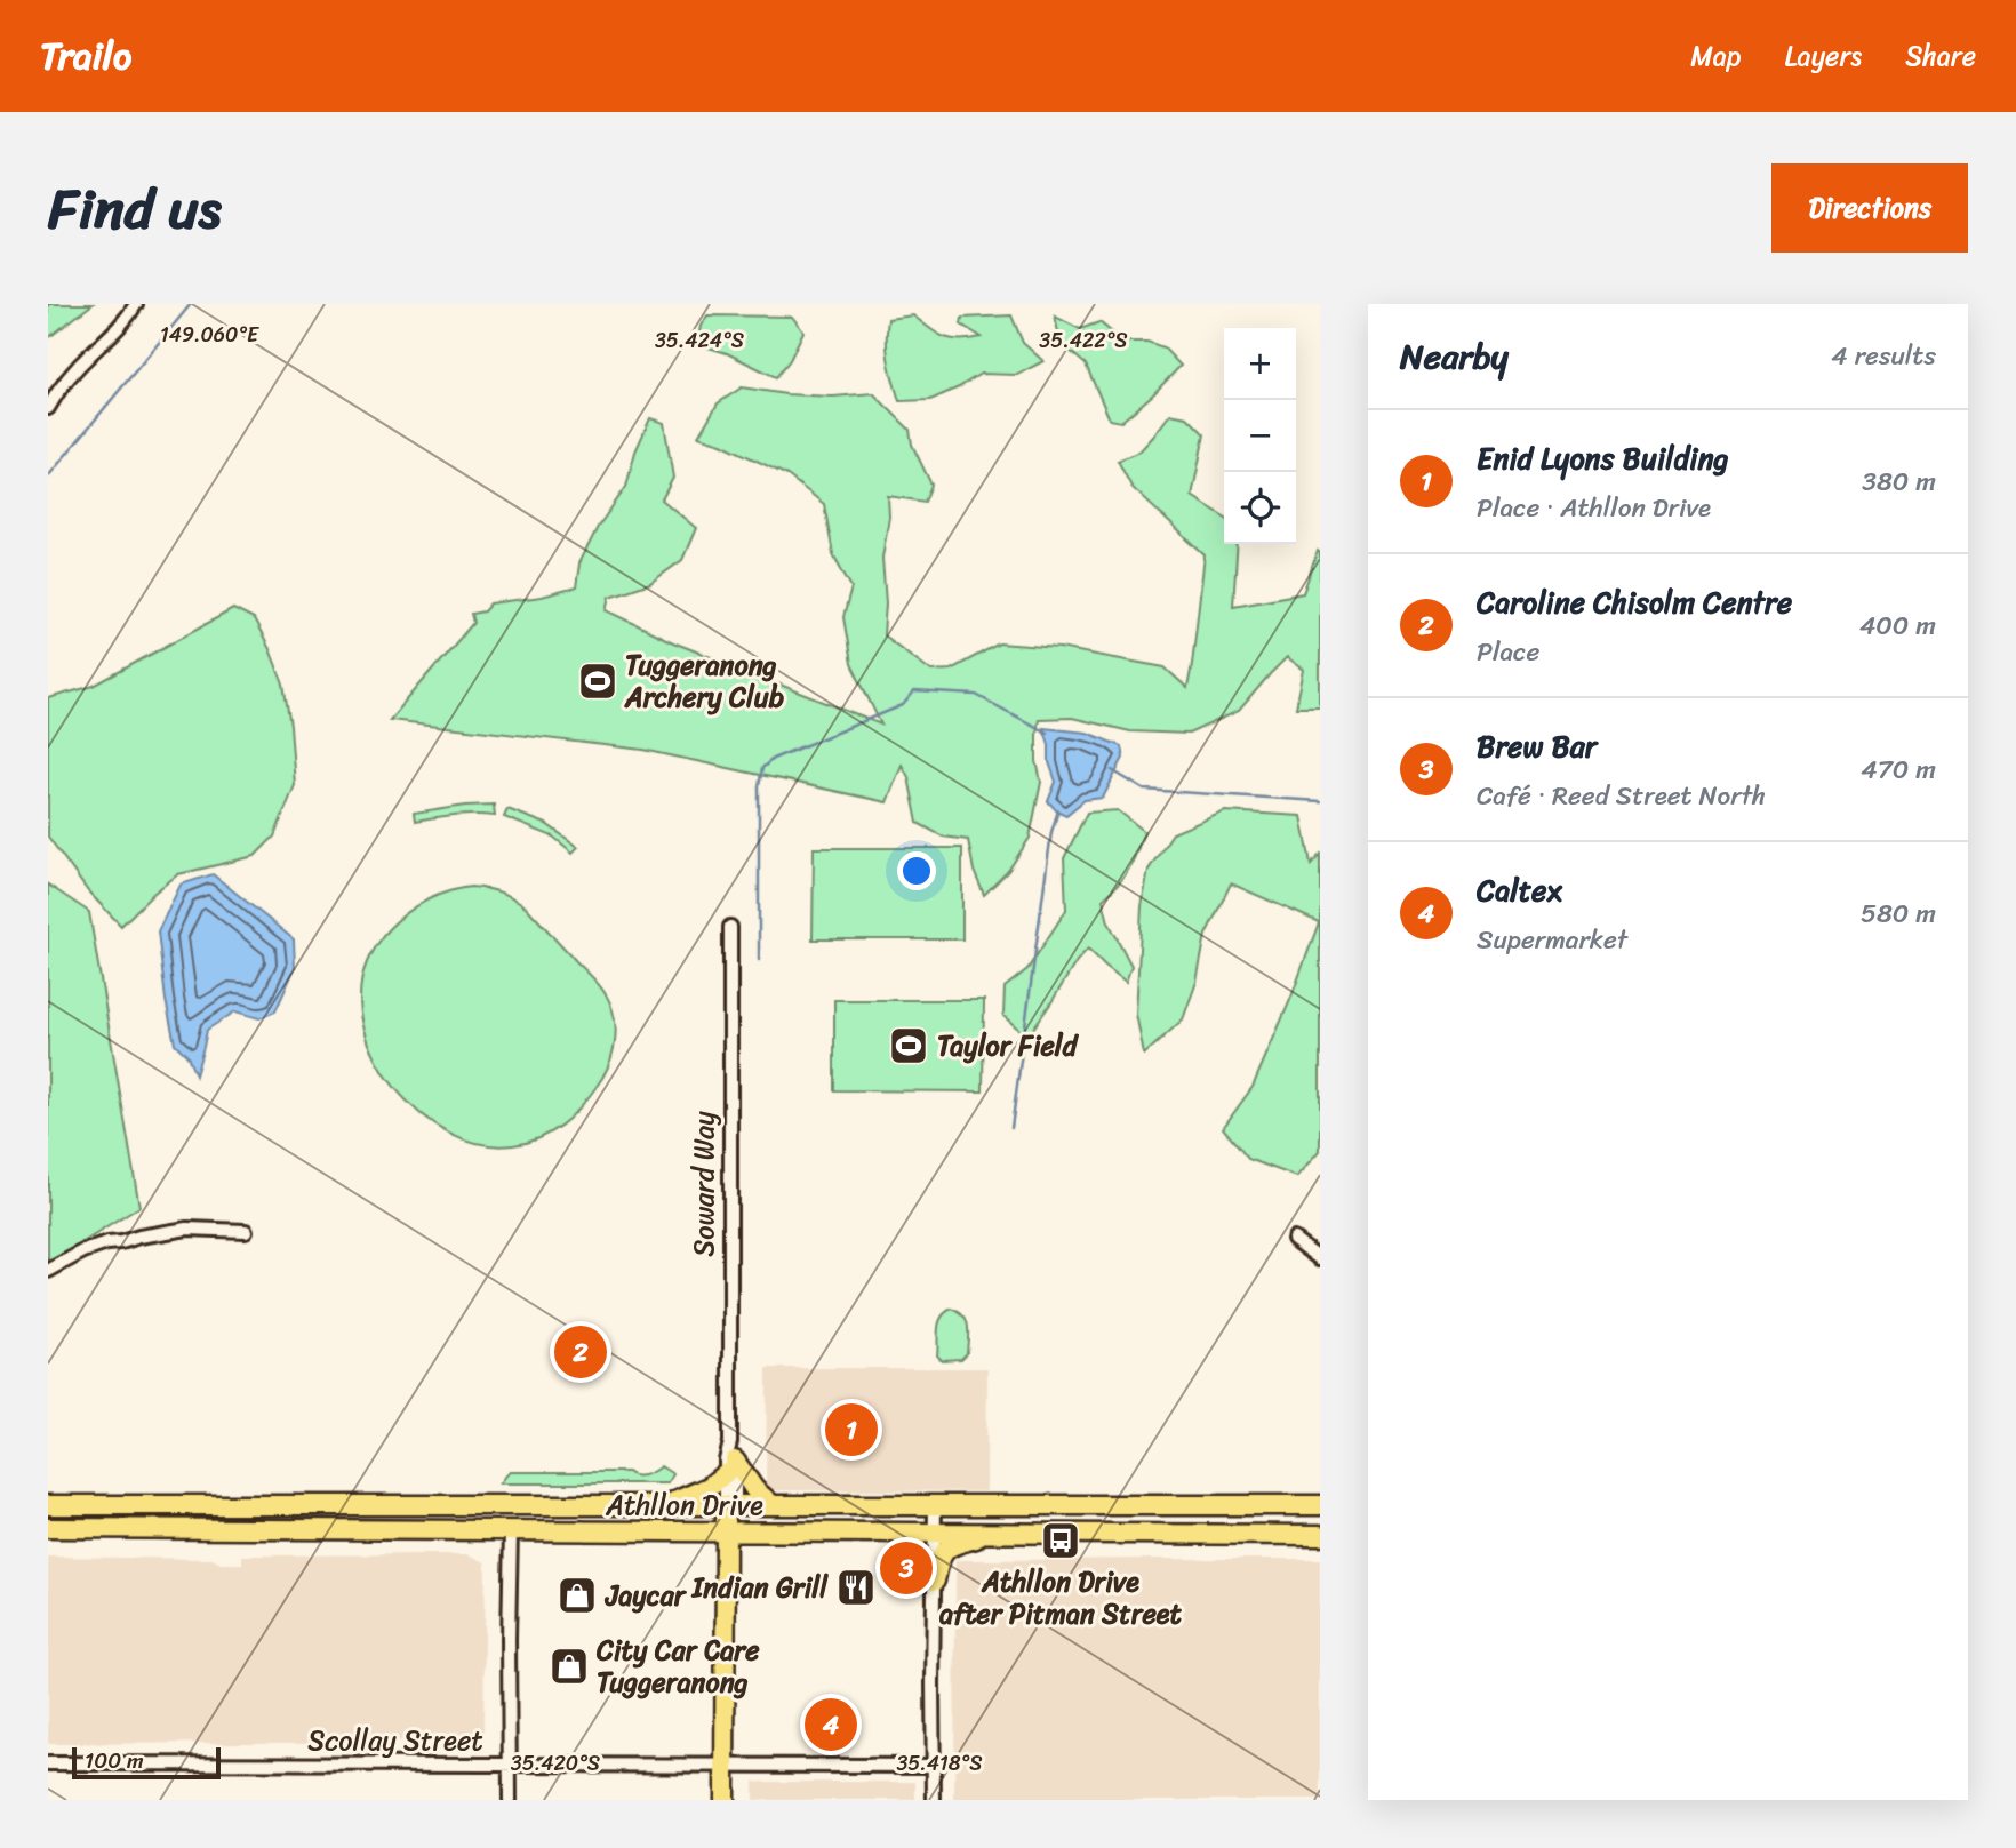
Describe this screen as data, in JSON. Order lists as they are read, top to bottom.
{
  "streets": {
    "main road": ["Soward Way", "Athllon Drive"],
    "street": ["Scollay Street"]
  },
  "crossings": [
    ["Soward Way", "Athllon Drive"],
    ["Soward Way", "Scollay Street"]
  ],
  "places": {
    "sports": ["Tuggeranong Archery Club", "Taylor Field"],
    "bus stop": ["Athllon Drive after Pitman Street"],
    "restaurant": ["Indian Grill"],
    "shop": ["Jaycar", "City Car Care Tuggeranong"]
  },
  "scale_bar": "100 m",
  "page": {
    "header": "Trailo",
    "nav": ["Map", "Layers", "Share"],
    "title": "Find us",
    "buttons": "Directions",
    "heading": ["Nearby", "4 results"],
    "map_buttons": ["+", "−"],
    "list": [
      {
        "mark": "1",
        "name": "Enid Lyons Building",
        "note": "Place · Athllon Drive",
        "value": "380 m"
      },
      {
        "mark": "2",
        "name": "Caroline Chisolm Centre",
        "note": "Place",
        "value": "400 m"
      },
      {
        "mark": "3",
        "name": "Brew Bar",
        "note": "Café · Reed Street North",
        "value": "470 m"
      },
      {
        "mark": "4",
        "name": "Caltex",
        "note": "Supermarket",
        "value": "580 m"
      }
    ],
    "pins": [
      "2",
      "1",
      "3",
      "4"
    ],
    "scale": "100 m"
  },
  "coordinates": [
    "149.060°E",
    "35.424°S",
    "35.422°S",
    "35.420°S",
    "35.418°S"
  ]
}
